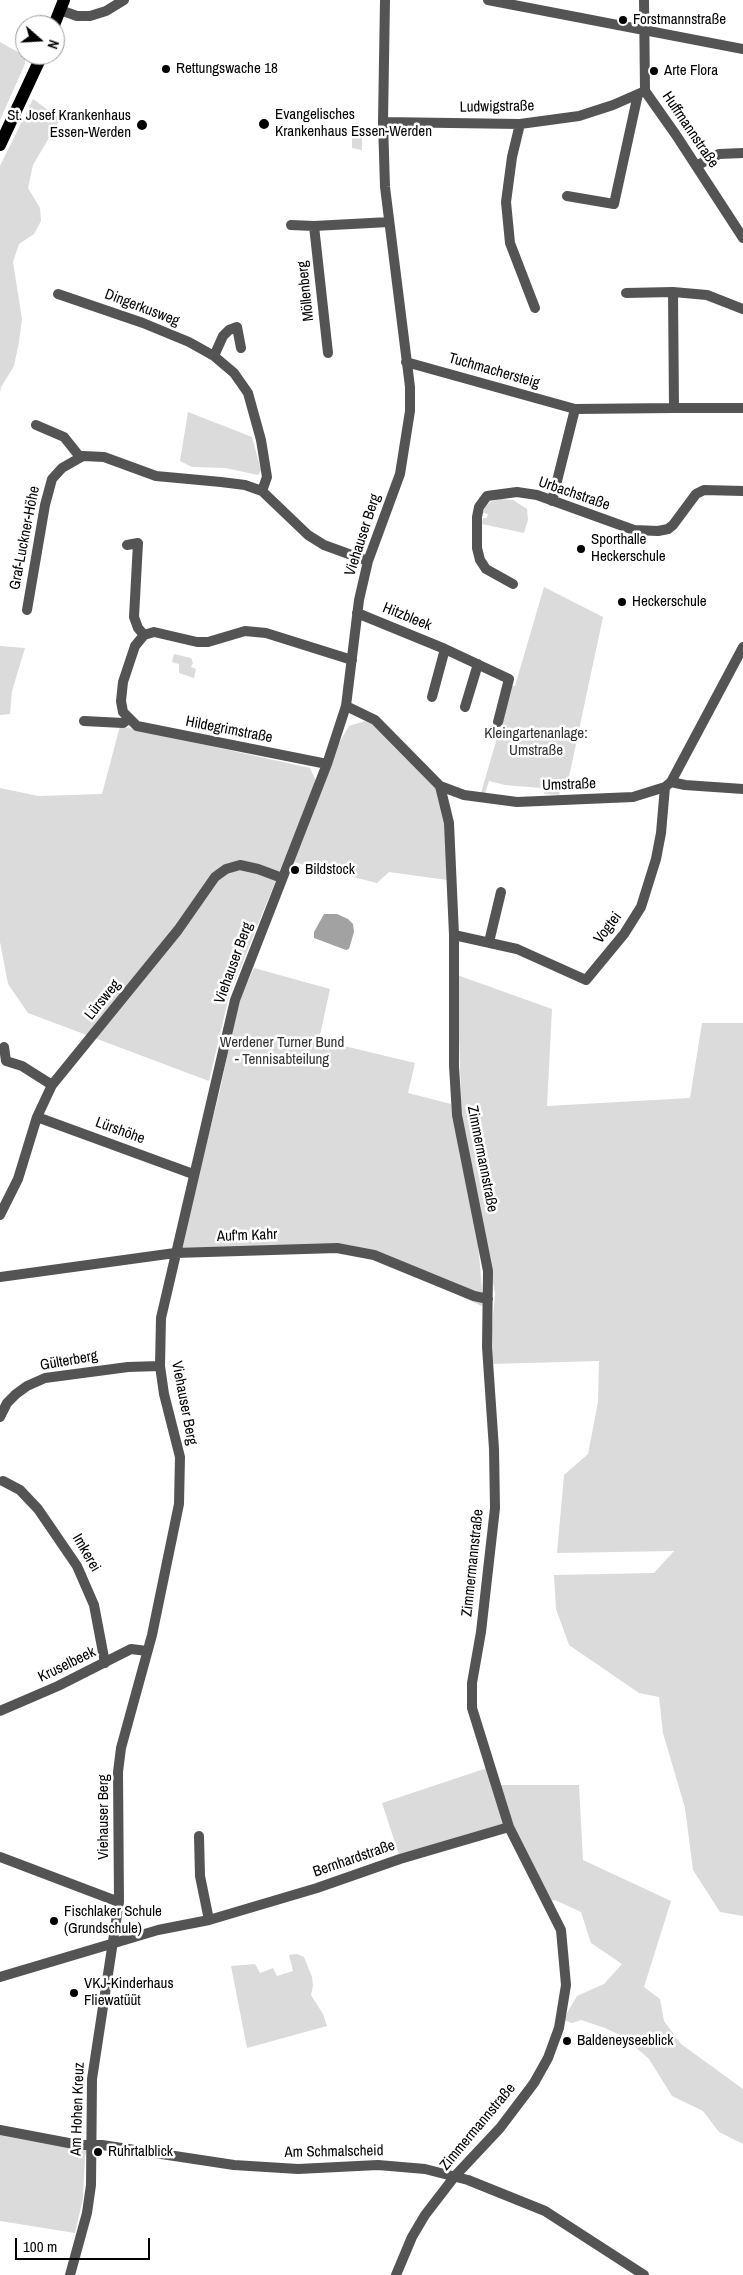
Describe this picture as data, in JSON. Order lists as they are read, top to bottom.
{
  "streets": {
    "street": [
      "Ludwigstraße",
      "Huffmannstraße",
      "Möllenberg",
      "Dingerkusweg",
      "Tuchmachersteig",
      "Urbachstraße",
      "Viehauser Berg",
      "Graf-Luckner-Höhe",
      "Hitzbleek",
      "Hildegrimstraße",
      "Umstraße",
      "Vogtei",
      "Lürsweg",
      "Lürshöhe",
      "Zimmermannstraße",
      "Auf'm Kahr",
      "Gülterberg",
      "Imkerei",
      "Kruselbeek",
      "Bernhardstraße",
      "Am Hohen Kreuz",
      "Am Schmalscheid"
    ]
  },
  "crossings": [
    ["Ludwigstraße", "Huffmannstraße"],
    ["Ludwigstraße", "Viehauser Berg"],
    ["Tuchmachersteig", "Viehauser Berg"],
    ["Viehauser Berg", "Hitzbleek"],
    ["Viehauser Berg", "Hildegrimstraße"],
    ["Viehauser Berg", "Umstraße"],
    ["Viehauser Berg", "Lürsweg"],
    ["Viehauser Berg", "Lürshöhe"],
    ["Viehauser Berg", "Auf'm Kahr"],
    ["Viehauser Berg", "Gülterberg"],
    ["Viehauser Berg", "Kruselbeek"],
    ["Viehauser Berg", "Bernhardstraße"],
    ["Viehauser Berg", "Am Hohen Kreuz"],
    ["Umstraße", "Vogtei"],
    ["Umstraße", "Zimmermannstraße"],
    ["Vogtei", "Zimmermannstraße"],
    ["Lürsweg", "Lürshöhe"],
    ["Zimmermannstraße", "Auf'm Kahr"],
    ["Zimmermannstraße", "Bernhardstraße"],
    ["Zimmermannstraße", "Am Schmalscheid"],
    ["Imkerei", "Kruselbeek"],
    ["Bernhardstraße", "Am Hohen Kreuz"],
    ["Am Hohen Kreuz", "Am Schmalscheid"]
  ],
  "parks": ["Kleingartenanlage: Umstraße", "Werdener Turner Bund - Tennisabteilung"],
  "places": [
    "Forstmannstraße",
    "Rettungswache 18",
    "Arte Flora",
    "Evangelisches Krankenhaus Essen-Werden",
    "St. Josef Krankenhaus Essen-Werden",
    "Sporthalle Heckerschule",
    "Heckerschule",
    "Bildstock",
    "Fischlaker Schule (Grundschule)",
    "VKJ-Kinderhaus Fliewatüüt",
    "Baldeneyseeblick",
    "Ruhrtalblick"
  ],
  "scale_bar": "100 m",
  "north": "right"
}
